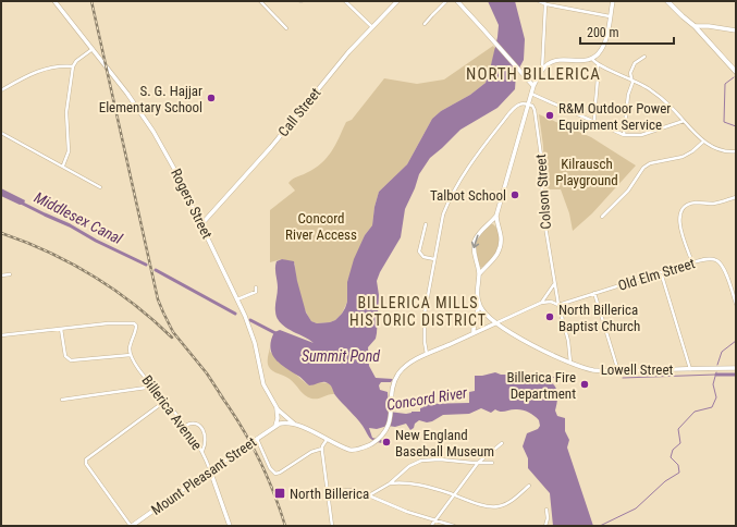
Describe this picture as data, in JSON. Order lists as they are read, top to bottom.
{
  "streets": {
    "main road": [
      "Call Street",
      "Rogers Street",
      "Lowell Street",
      "Billerica Avenue",
      "Mount Pleasant Street"
    ],
    "street": ["Colson Street", "Old Elm Street"]
  },
  "crossings": [
    ["Call Street", "Rogers Street"],
    ["Colson Street", "Old Elm Street"],
    ["Colson Street", "Lowell Street"],
    ["Rogers Street", "Mount Pleasant Street"],
    ["Billerica Avenue", "Mount Pleasant Street"]
  ],
  "districts": ["NORTH BILLERICA", "BILLERICA MILLS HISTORIC DISTRICT"],
  "water": ["Middlesex Canal", "Summit Pond", "Concord River"],
  "parks": ["Kilrausch Playground", "Concord River Access"],
  "places": {
    "other": [
      "S. G. Hajjar Elementary School",
      "R&M Outdoor Power Equipment Service",
      "Talbot School",
      "North Billerica Baptist Church",
      "Billerica Fire Department",
      "New England Baseball Museum"
    ],
    "transit": ["North Billerica"]
  },
  "scale_bar": "200 m"
}
